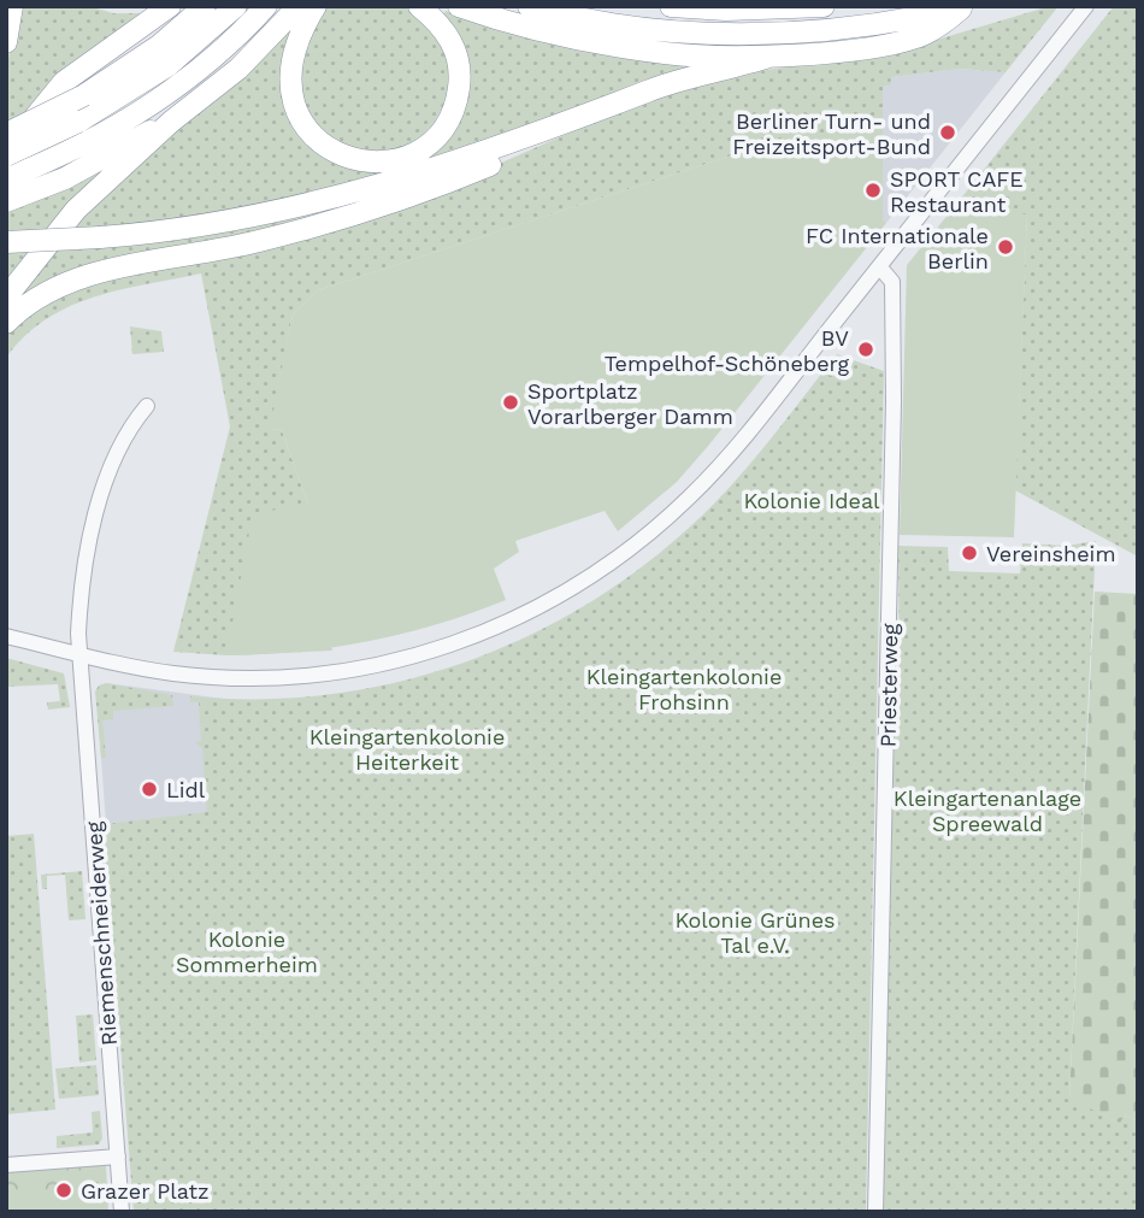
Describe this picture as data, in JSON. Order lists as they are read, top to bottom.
{
  "streets": {
    "street": ["Priesterweg", "Riemenschneiderweg"]
  },
  "parks": [
    "Kolonie Ideal",
    "Kleingartenkolonie Frohsinn",
    "Kleingartenkolonie Heiterkeit",
    "Kleingartenanlage Spreewald",
    "Kolonie Grünes Tal e.V.",
    "Kolonie Sommerheim"
  ],
  "places": [
    "Berliner Turn- und Freizeitsport-Bund",
    "SPORT CAFE Restaurant",
    "FC Internationale Berlin",
    "BV Tempelhof-Schöneberg",
    "Sportplatz Vorarlberger Damm",
    "Vereinsheim",
    "Lidl",
    "Grazer Platz"
  ]
}
